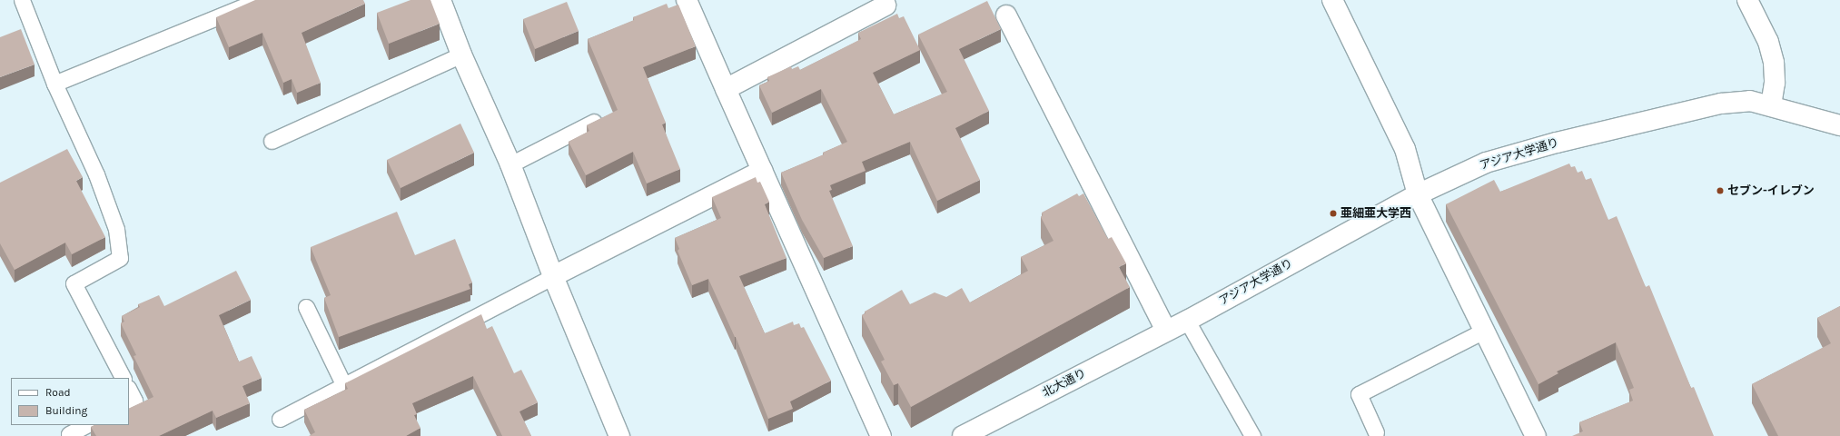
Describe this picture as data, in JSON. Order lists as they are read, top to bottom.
{
  "streets": {
    "street": ["アジア大学通り", "北大通り"]
  },
  "crossings": [
    ["アジア大学通り", "北大通り"]
  ],
  "places": ["セブン-イレブン", "亜細亜大学西"],
  "legend": ["Road", "Building"]
}
